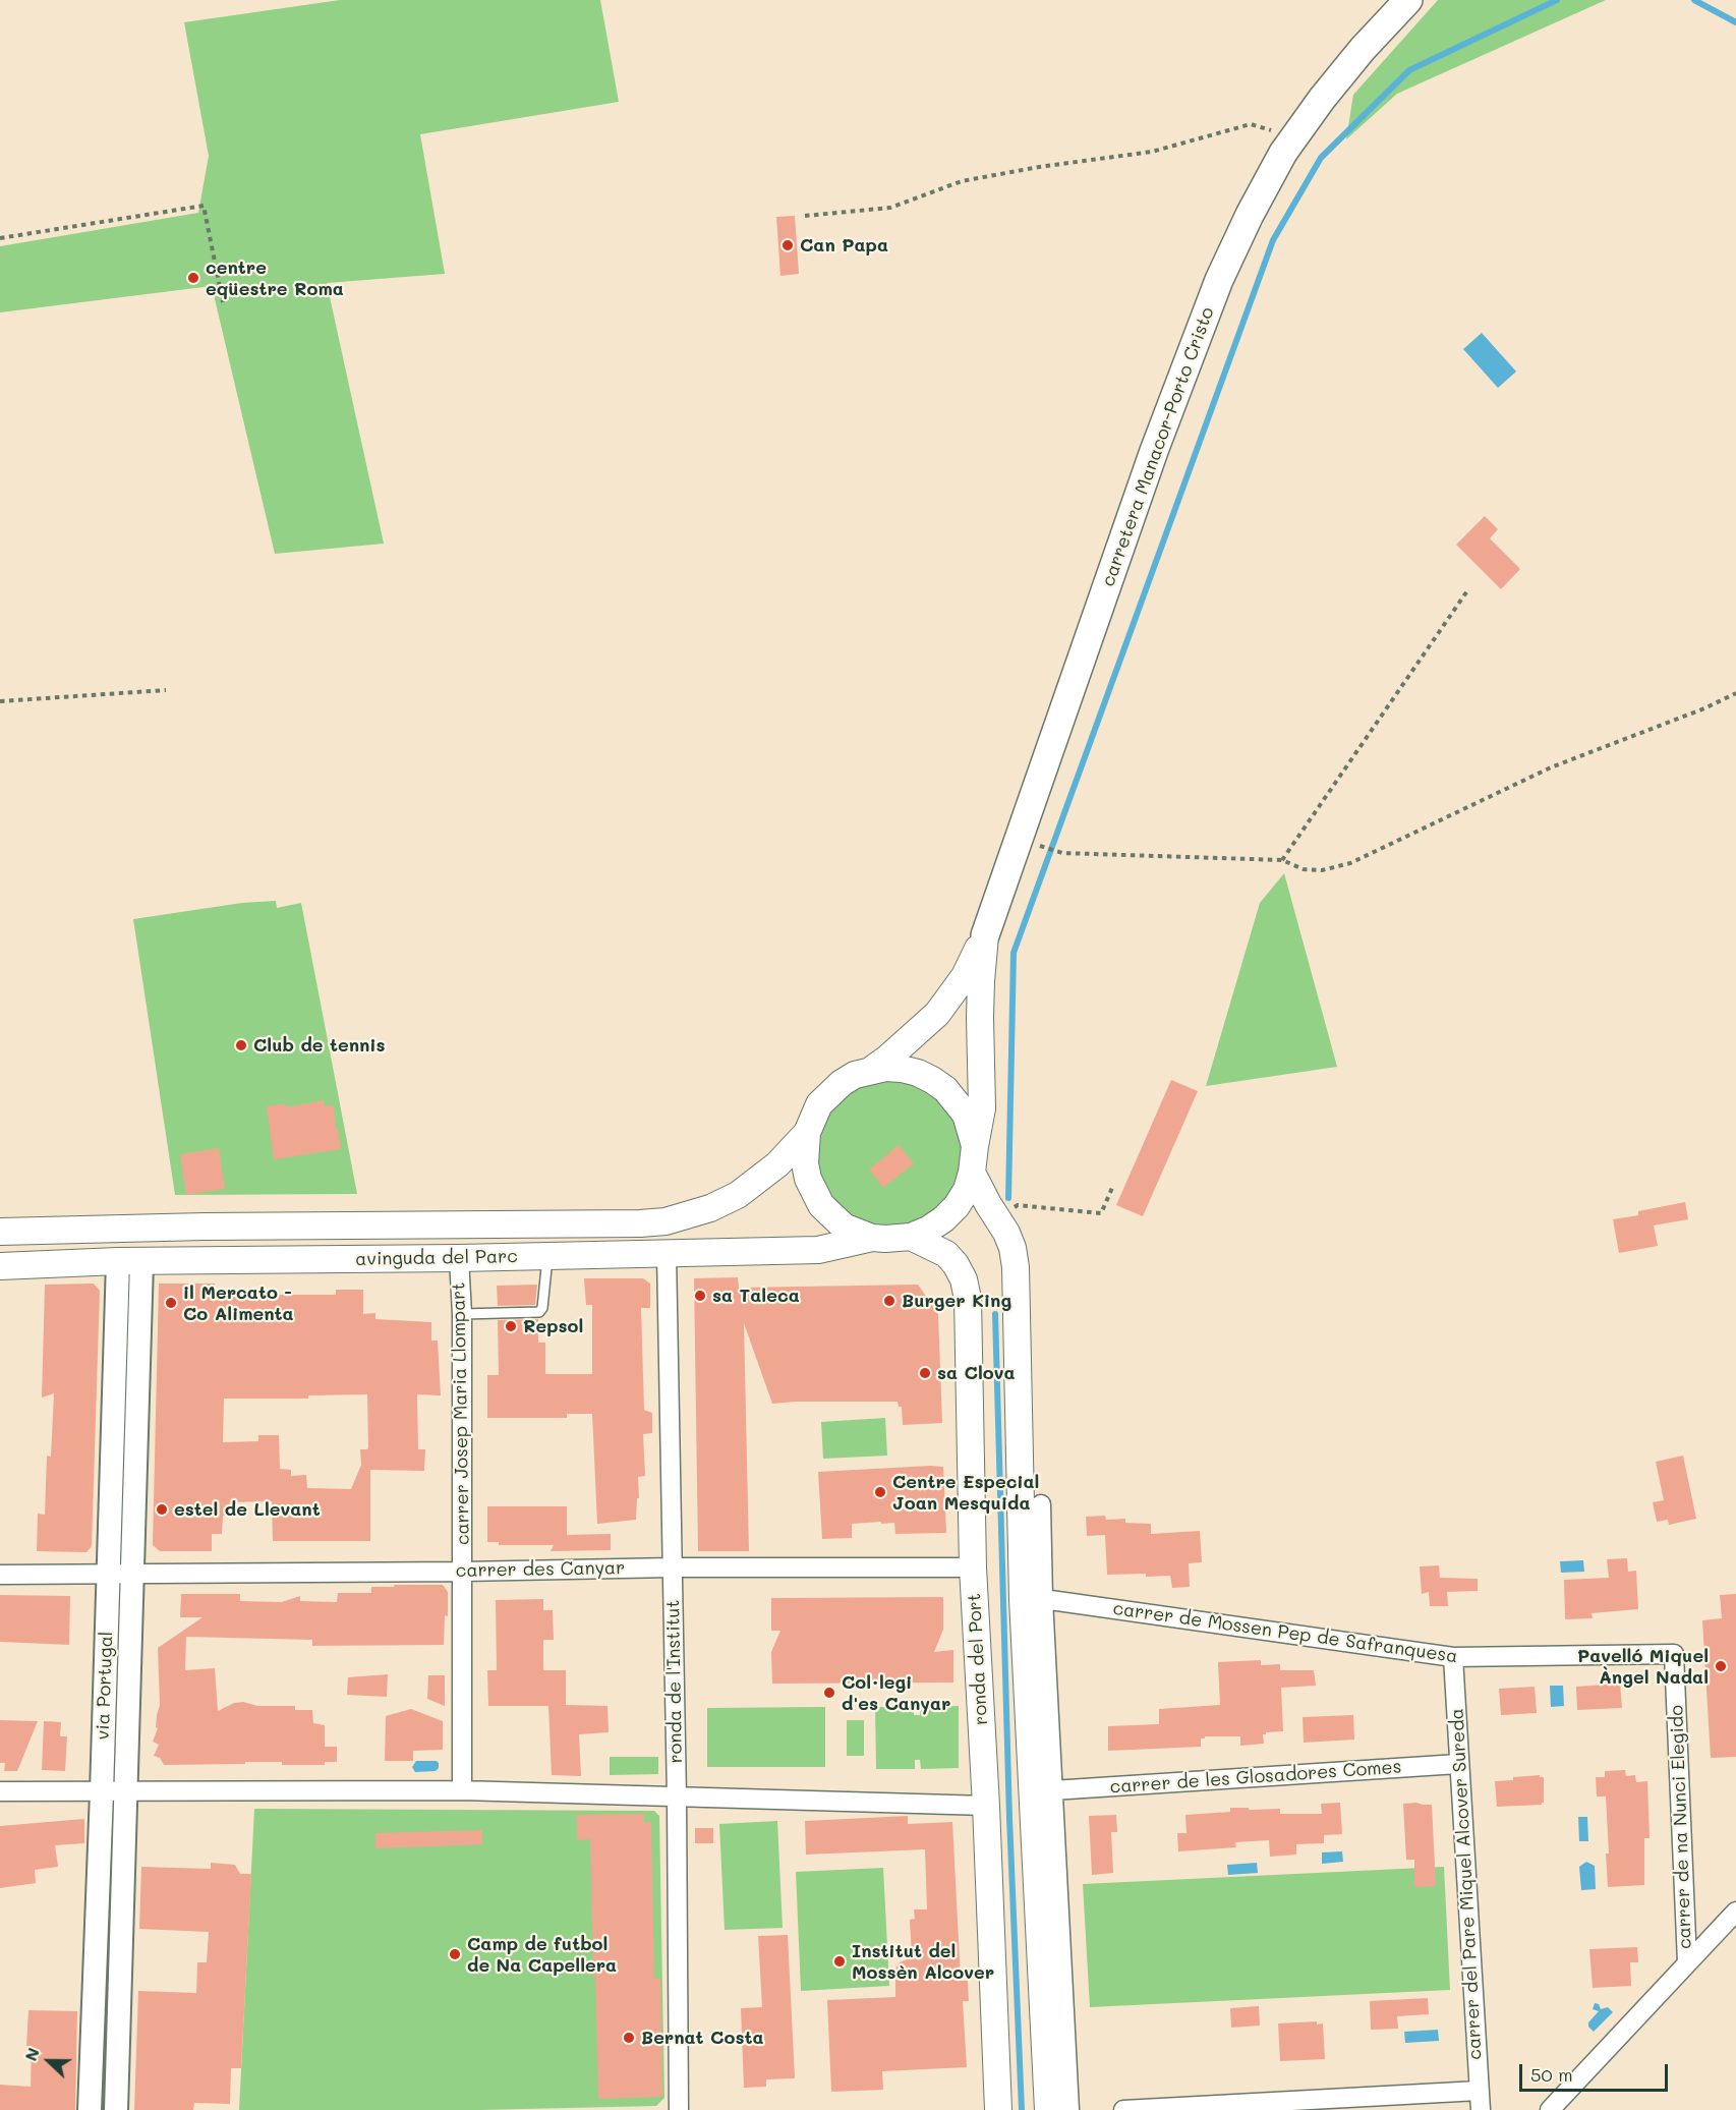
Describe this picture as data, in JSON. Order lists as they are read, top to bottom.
{
  "streets": {
    "main road": ["carretera Manacor-Porto Cristo", "avinguda del Parc", "ronda del Port"],
    "street": [
      "carrer Josep Maria Llompart",
      "carrer des Canyar",
      "carrer de Mossen Pep de Safranquesa",
      "ronda de l'Institut",
      "via Portugal",
      "carrer de les Glosadores Comes",
      "carrer de na Nunci Elegido",
      "carrer del Pare Miquel Alcover Sureda"
    ]
  },
  "crossings": [
    ["avinguda del Parc", "carrer Josep Maria Llompart"],
    ["avinguda del Parc", "ronda del Port"],
    ["avinguda del Parc", "ronda de l'Institut"],
    ["avinguda del Parc", "via Portugal"],
    ["carrer Josep Maria Llompart", "carrer des Canyar"],
    ["carrer des Canyar", "ronda del Port"],
    ["carrer des Canyar", "ronda de l'Institut"],
    ["carrer des Canyar", "via Portugal"],
    ["carrer de Mossen Pep de Safranquesa", "carrer de na Nunci Elegido"],
    ["carrer de Mossen Pep de Safranquesa", "carrer del Pare Miquel Alcover Sureda"],
    ["carrer de les Glosadores Comes", "carrer del Pare Miquel Alcover Sureda"]
  ],
  "places": [
    "Can Papa",
    "centre eqüestre Roma",
    "Club de tennis",
    "sa Taleca",
    "Burger King",
    "il Mercato - Co Alimenta",
    "Repsol",
    "sa Clova",
    "Centre Especial Joan Mesquida",
    "estel de Llevant",
    "Pavelló Miquel Àngel Nadal",
    "Col·legi d'es Canyar",
    "Camp de futbol de Na Capellera",
    "Institut del Mossèn Alcover",
    "Bernat Costa"
  ],
  "scale_bar": "50 m",
  "north": "left"
}
